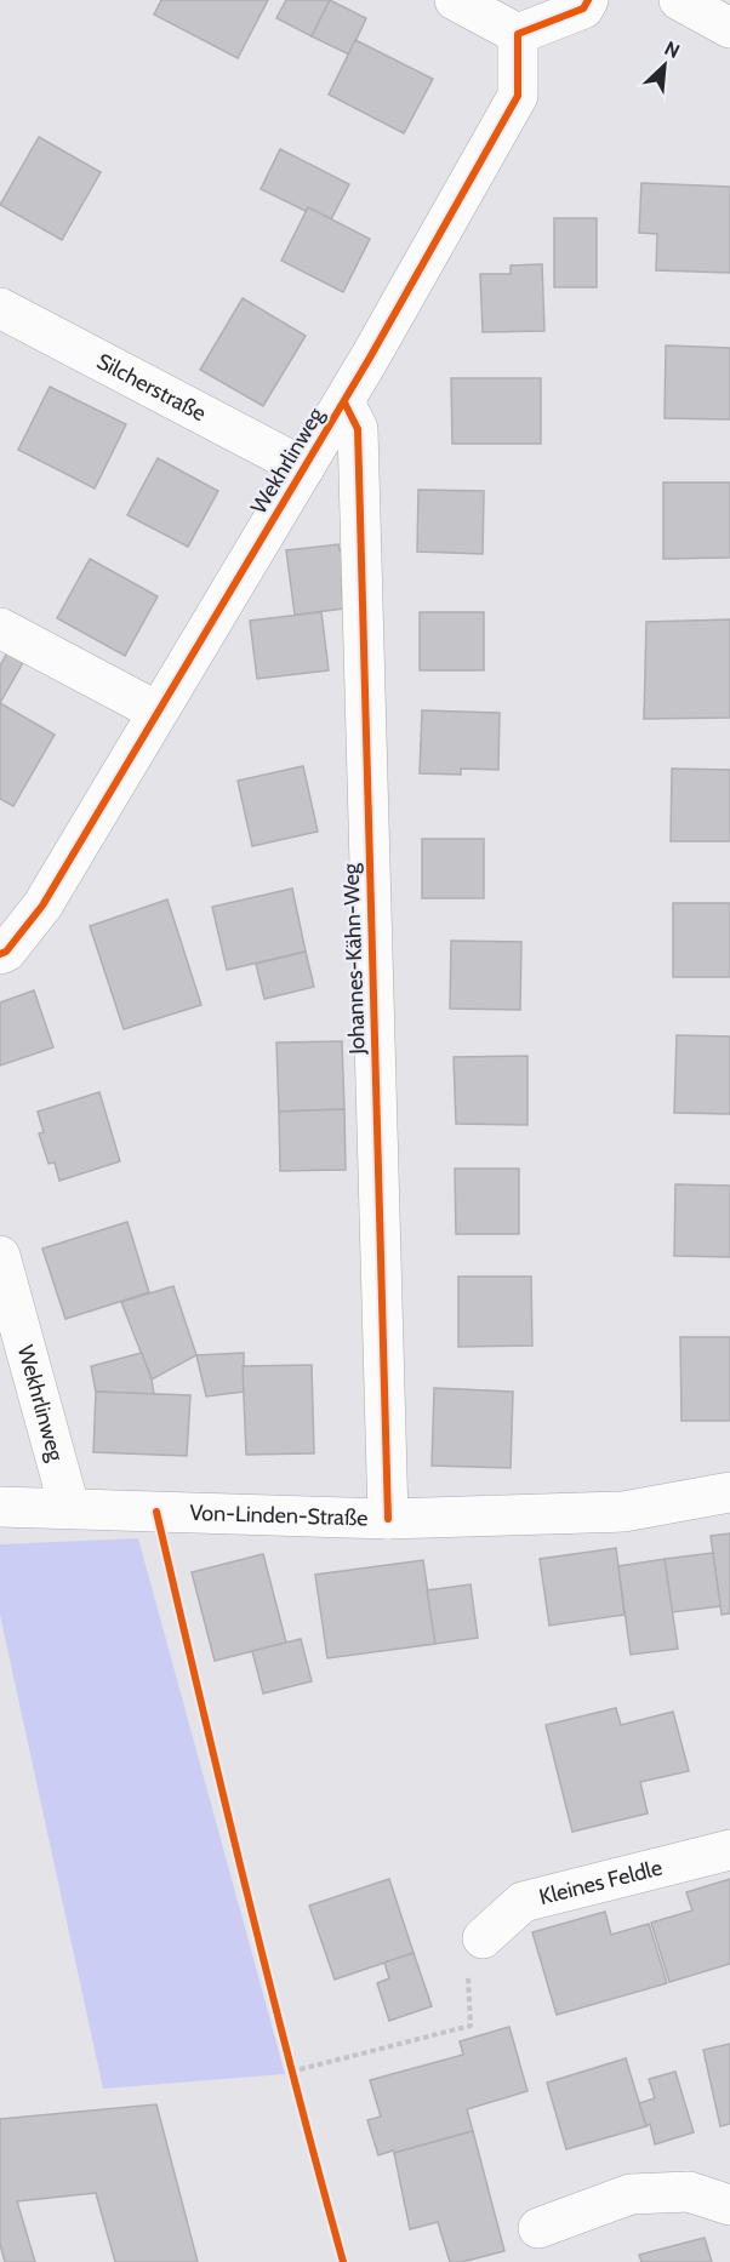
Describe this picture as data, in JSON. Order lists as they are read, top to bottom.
{
  "streets": {
    "street": [
      "Silcherstraße",
      "Wekhrlinweg",
      "Johannes-Kähn-Weg",
      "Von-Linden-Straße",
      "Kleines Feldle"
    ]
  },
  "crossings": [
    ["Silcherstraße", "Wekhrlinweg"],
    ["Wekhrlinweg", "Johannes-Kähn-Weg"],
    ["Wekhrlinweg", "Von-Linden-Straße"],
    ["Johannes-Kähn-Weg", "Von-Linden-Straße"]
  ],
  "north": "top right"
}
